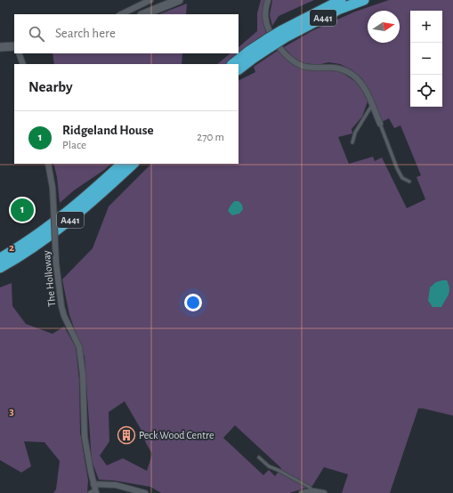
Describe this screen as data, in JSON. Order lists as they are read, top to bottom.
{
  "streets": {
    "highway": ["A441"],
    "street": ["The Holloway"]
  },
  "places": {
    "building": ["Peck Wood Centre"]
  },
  "north": "right",
  "page": {
    "map_buttons": ["+", "−"],
    "search": "Search here",
    "heading": "Nearby",
    "list": [
      {
        "mark": "1",
        "name": "Ridgeland House",
        "note": "Place",
        "value": "270 m"
      }
    ],
    "pins": "1"
  },
  "grid": {
    "rows": ["2", "3"]
  }
}
